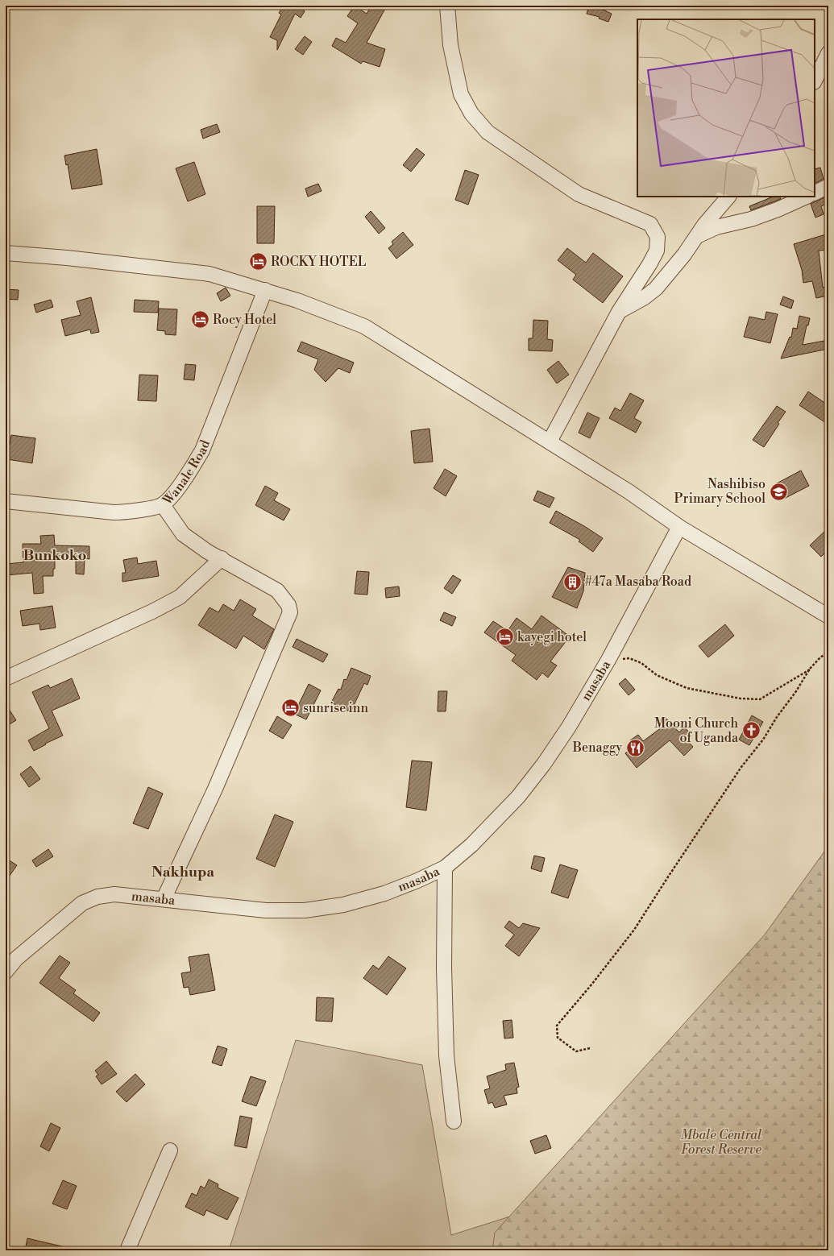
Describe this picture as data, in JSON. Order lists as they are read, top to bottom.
{
  "streets": {
    "street": ["Wanale Road", "masaba"]
  },
  "districts": ["Bunkoko", "Nakhupa"],
  "parks": ["Mbale Central Forest Reserve"],
  "places": {
    "hotel": [
      "ROCKY HOTEL",
      "Rocy Hotel",
      "kayegi hotel",
      "sunrise inn"
    ],
    "school or university": ["Nashibiso Primary School"],
    "building": ["#47a Masaba Road"],
    "church": ["Mooni Church of Uganda"],
    "restaurant": ["Benaggy"]
  }
}
